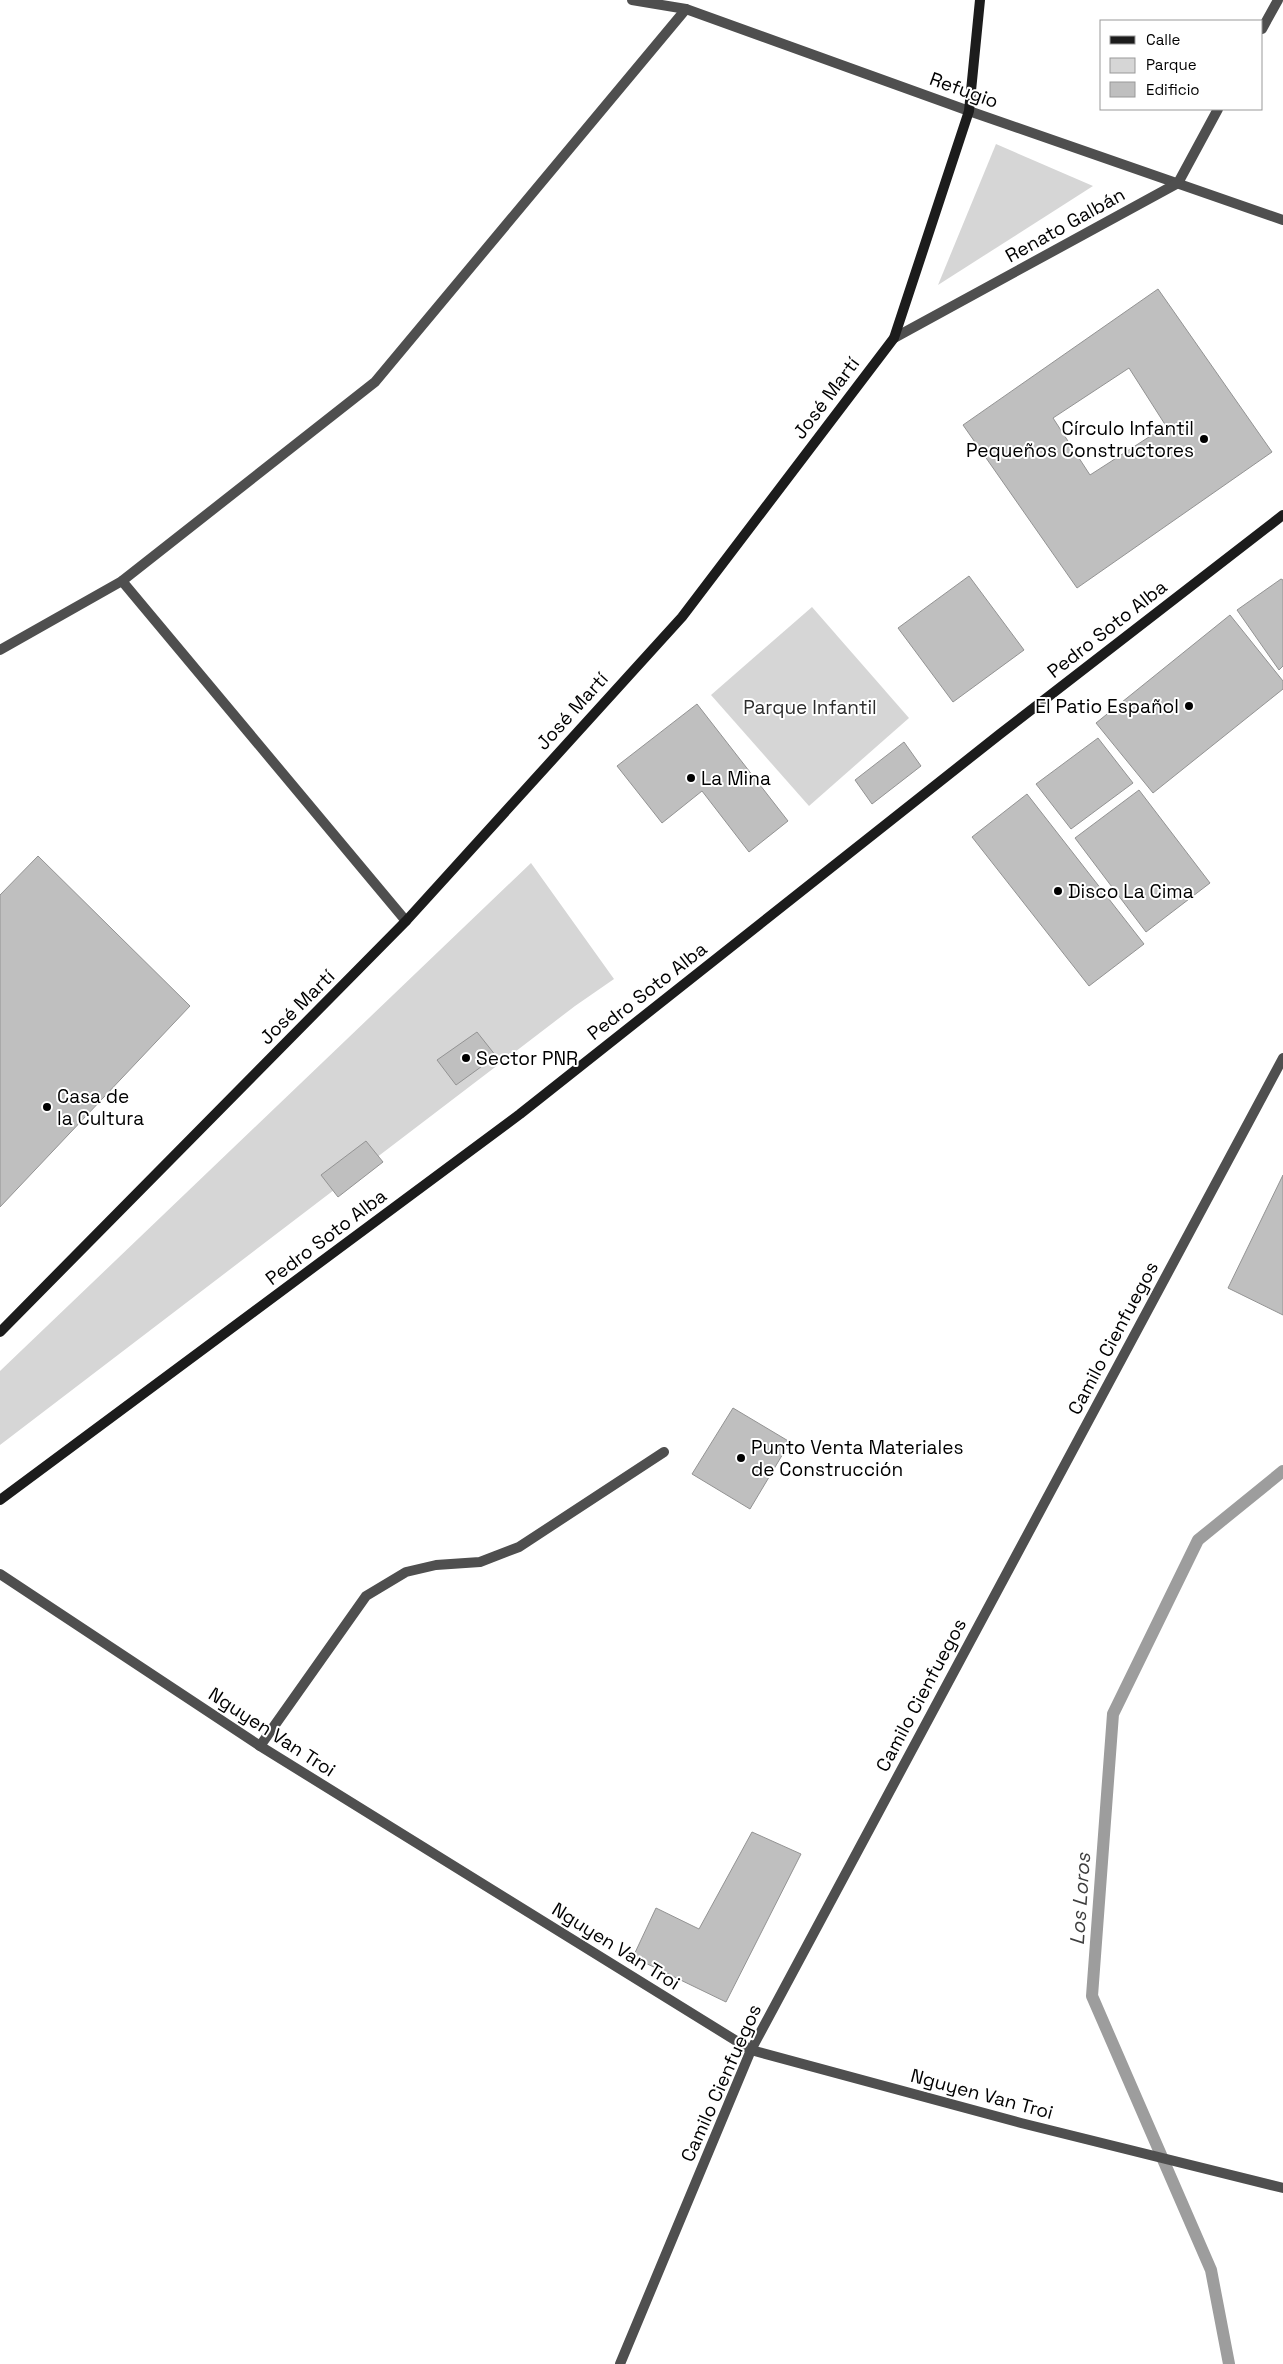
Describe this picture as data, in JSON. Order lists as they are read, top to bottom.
{
  "streets": {
    "street": [
      "Refugio",
      "Renato Galbán",
      "José Martí",
      "Pedro Soto Alba",
      "Camilo Cienfuegos",
      "Nguyen Van Troi"
    ]
  },
  "crossings": [
    ["Refugio", "Renato Galbán"],
    ["Refugio", "José Martí"],
    ["Renato Galbán", "José Martí"],
    ["Camilo Cienfuegos", "Nguyen Van Troi"]
  ],
  "water": ["Los Loros"],
  "parks": ["Parque Infantil"],
  "places": [
    "Círculo Infantil Pequeños Constructores",
    "El Patio Español",
    "La Mina",
    "Disco La Cima",
    "Sector PNR",
    "Casa de la Cultura",
    "Punto Venta Materiales de Construcción"
  ],
  "legend": ["Calle", "Parque", "Edificio"]
}
